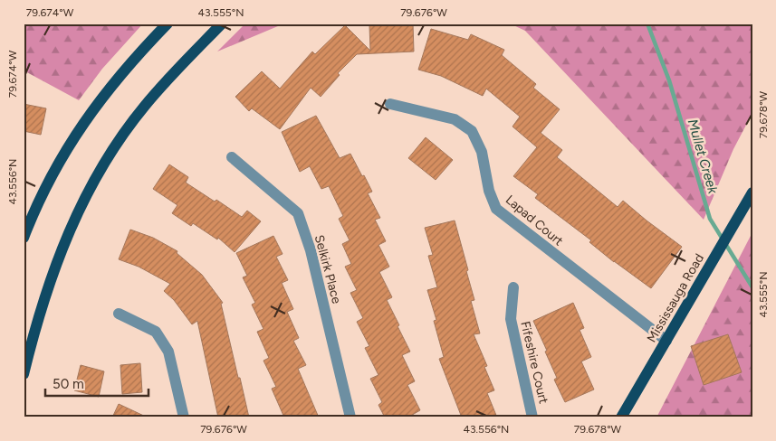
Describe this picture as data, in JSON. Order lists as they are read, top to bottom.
{
  "streets": {
    "main road": ["Mississauga Road"],
    "street": ["Lapad Court", "Selkirk Place", "Fifeshire Court"]
  },
  "crossings": [
    ["Lapad Court", "Mississauga Road"]
  ],
  "water": ["Mullet Creek"],
  "scale_bar": "50 m",
  "coordinates": [
    "79.674°W",
    "43.555°N",
    "79.676°W",
    "79.678°W",
    "43.556°N"
  ]
}
